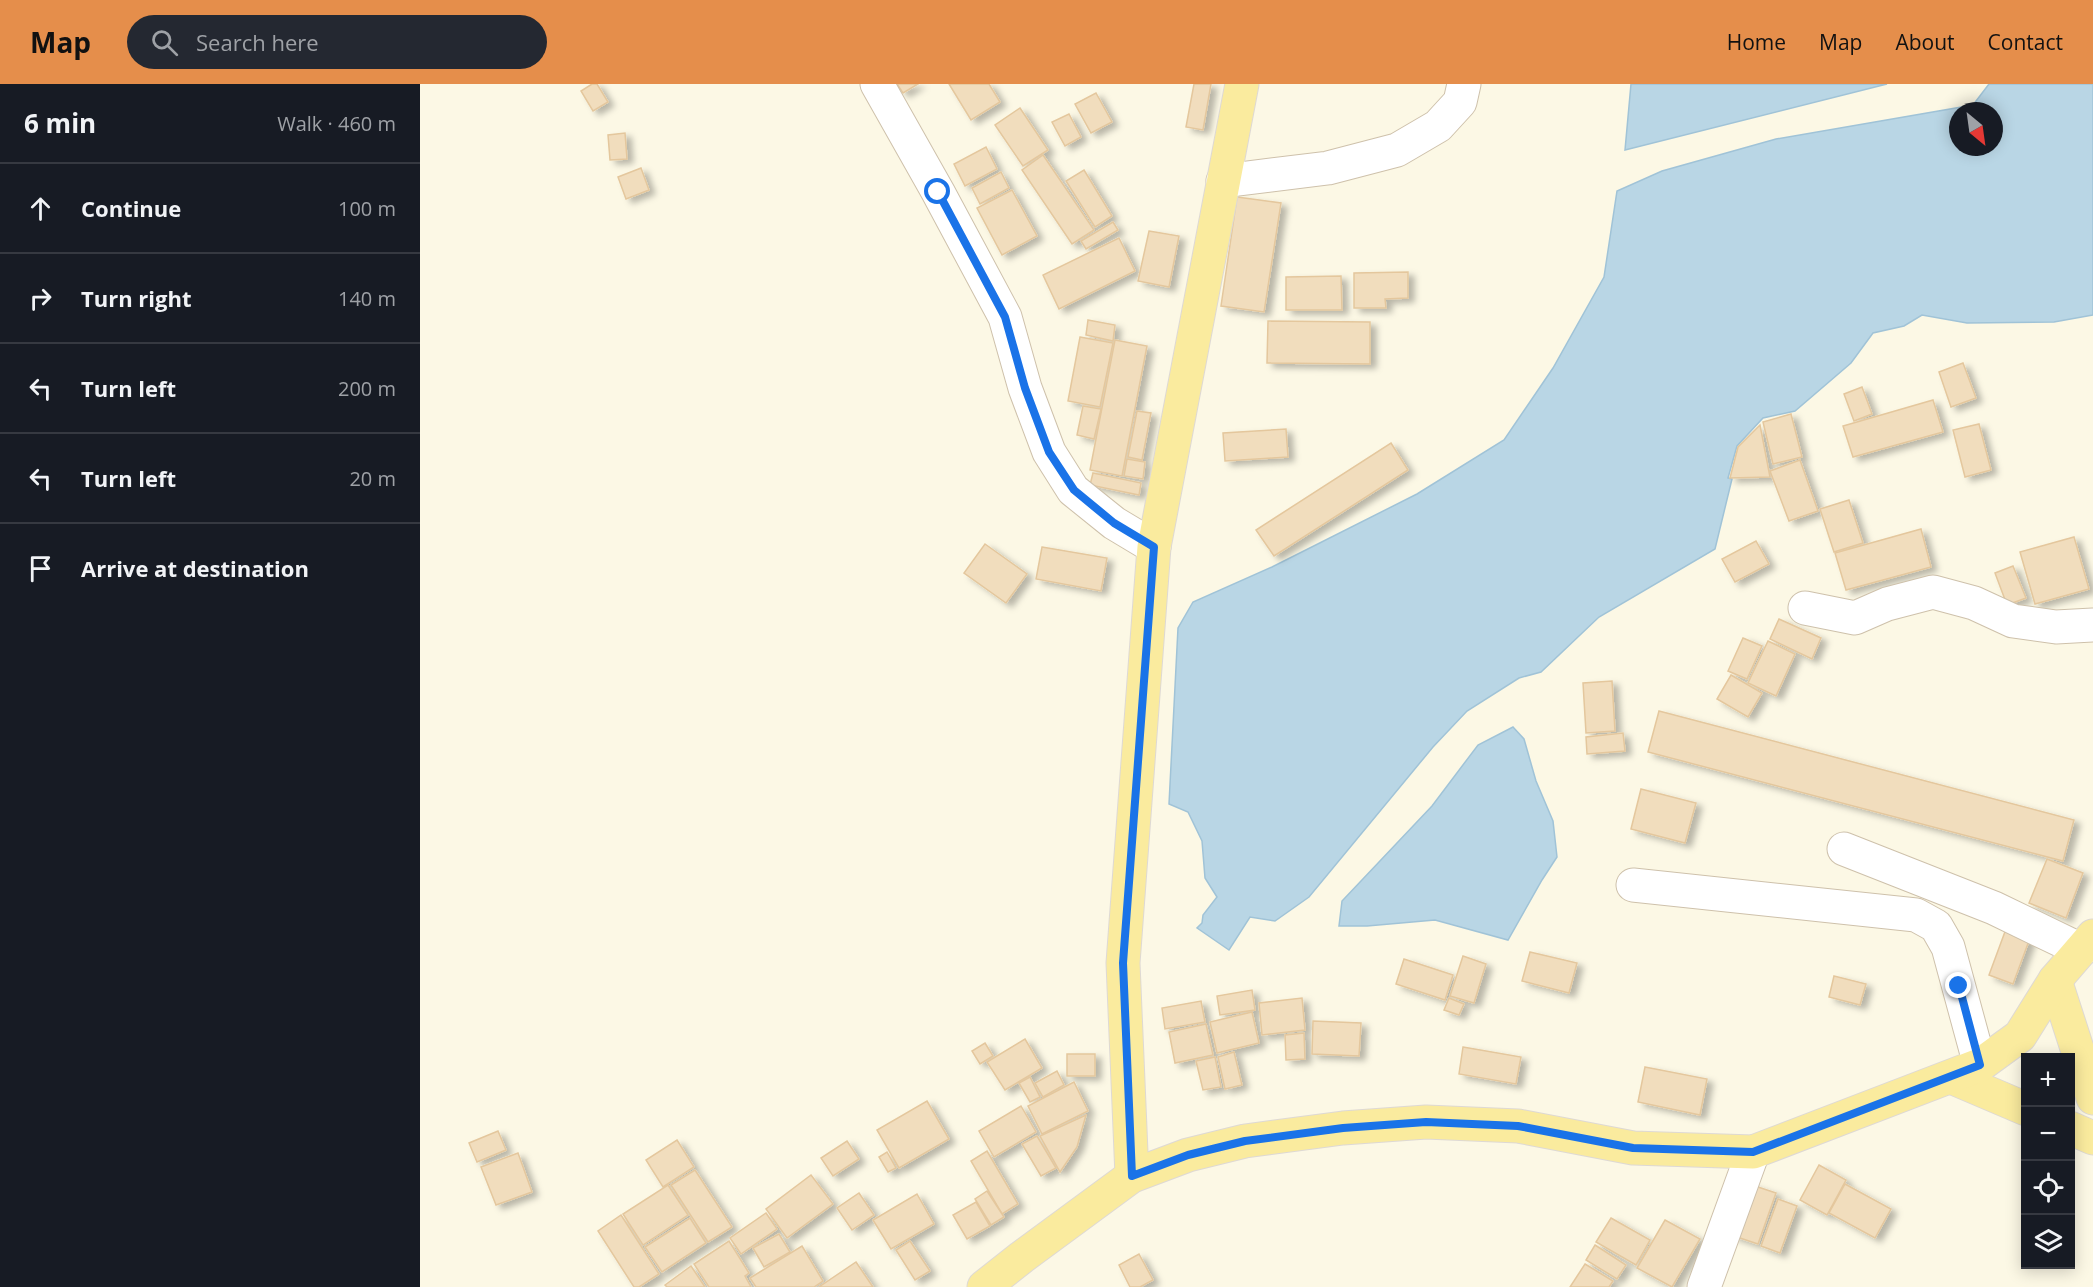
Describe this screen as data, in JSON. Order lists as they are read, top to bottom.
{
  "north": "bottom right",
  "page": {
    "header": "Map",
    "search": "Search here",
    "nav": [
      "Home",
      "Map",
      "About",
      "Contact"
    ],
    "heading": ["6 min", "Walk · 460 m"],
    "list": [
      ["Continue", "100 m"],
      ["Turn right", "140 m"],
      ["Turn left", "200 m"],
      ["Turn left", "20 m"],
      "Arrive at destination"
    ],
    "map_buttons": ["+", "−"]
  }
}
